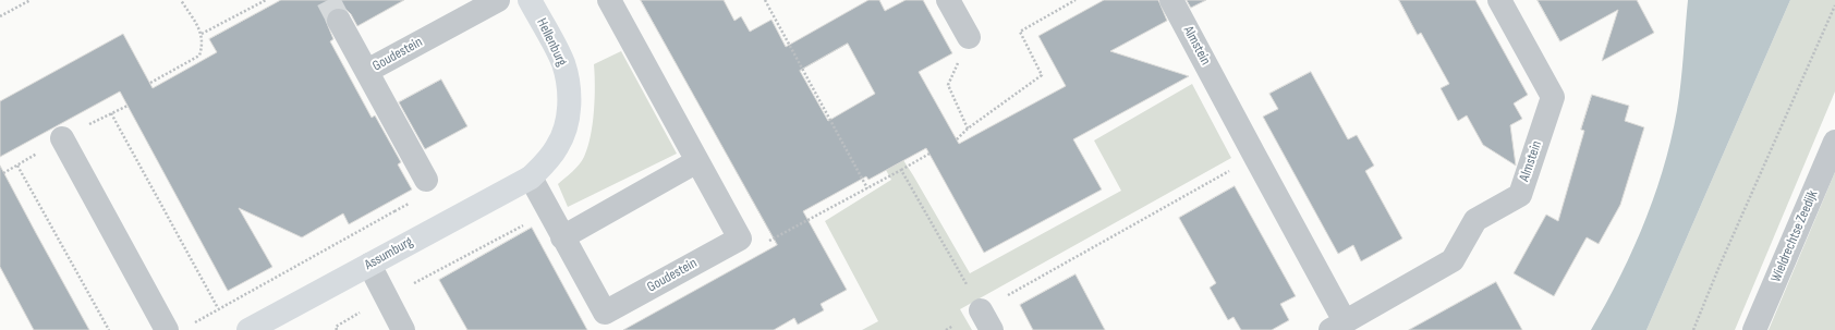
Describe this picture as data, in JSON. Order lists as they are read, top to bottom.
{
  "streets": {
    "street": [
      "Hellenburg",
      "Almstein",
      "Goudestein",
      "Wieldrechtse Zeedijk",
      "Assumburg"
    ]
  },
  "crossings": [
    ["Hellenburg", "Goudestein"],
    ["Hellenburg", "Assumburg"],
    ["Goudestein", "Assumburg"]
  ]
}
